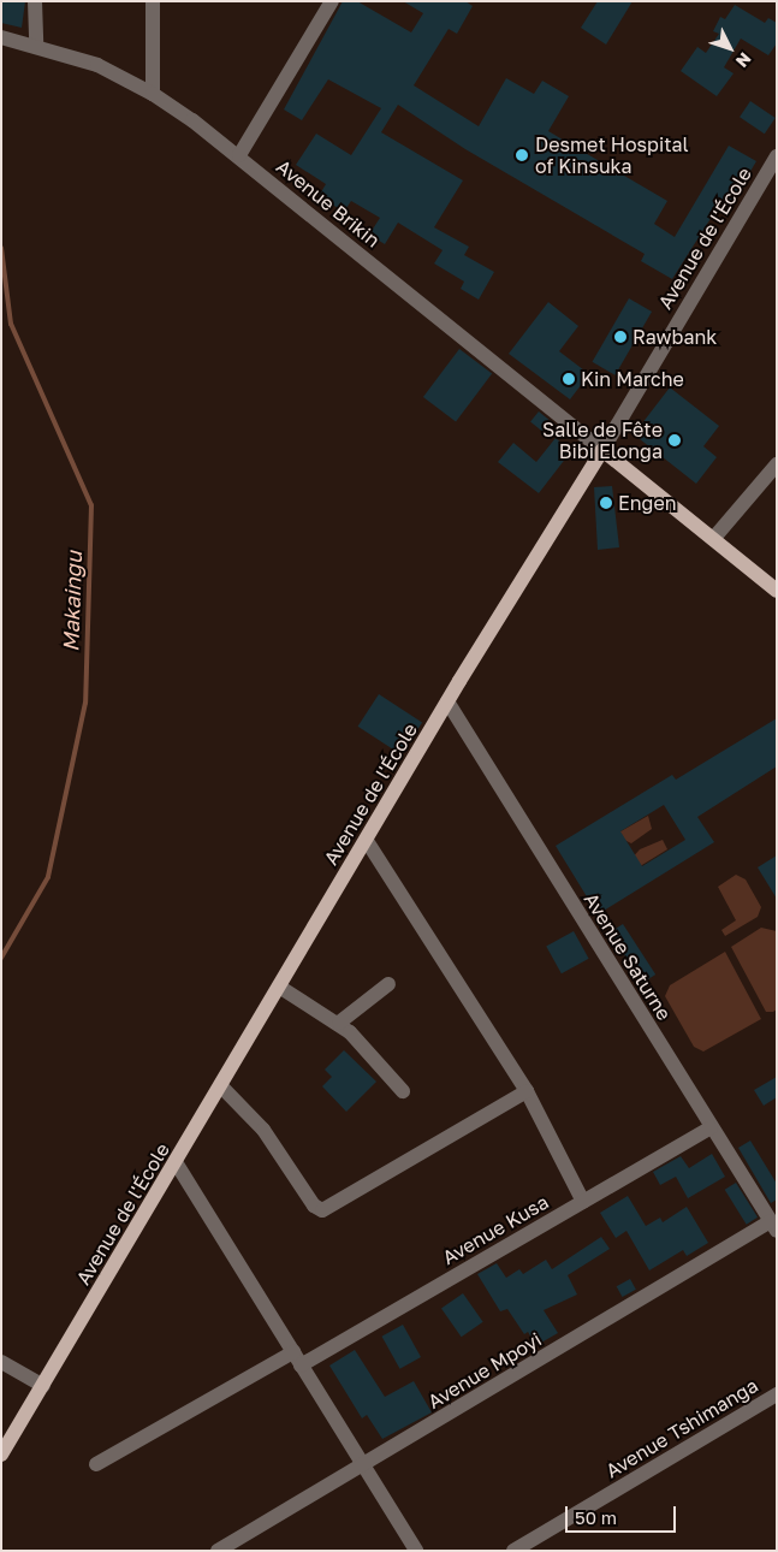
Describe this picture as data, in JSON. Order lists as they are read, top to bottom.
{
  "streets": {
    "main road": ["Avenue de l'École"],
    "street": [
      "Avenue Brikin",
      "Avenue Saturne",
      "Avenue Kusa",
      "Avenue Mpoyi",
      "Avenue Tshimanga"
    ]
  },
  "crossings": [
    ["Avenue Brikin", "Avenue de l'École"],
    ["Avenue de l'École", "Avenue Saturne"],
    ["Avenue Saturne", "Avenue Kusa"],
    ["Avenue Saturne", "Avenue Mpoyi"]
  ],
  "water": ["Makaingu"],
  "places": [
    "Desmet Hospital of Kinsuka",
    "Rawbank",
    "Kin Marche",
    "Salle de Fête Bibi Elonga",
    "Engen"
  ],
  "scale_bar": "50 m",
  "north": "bottom right"
}
